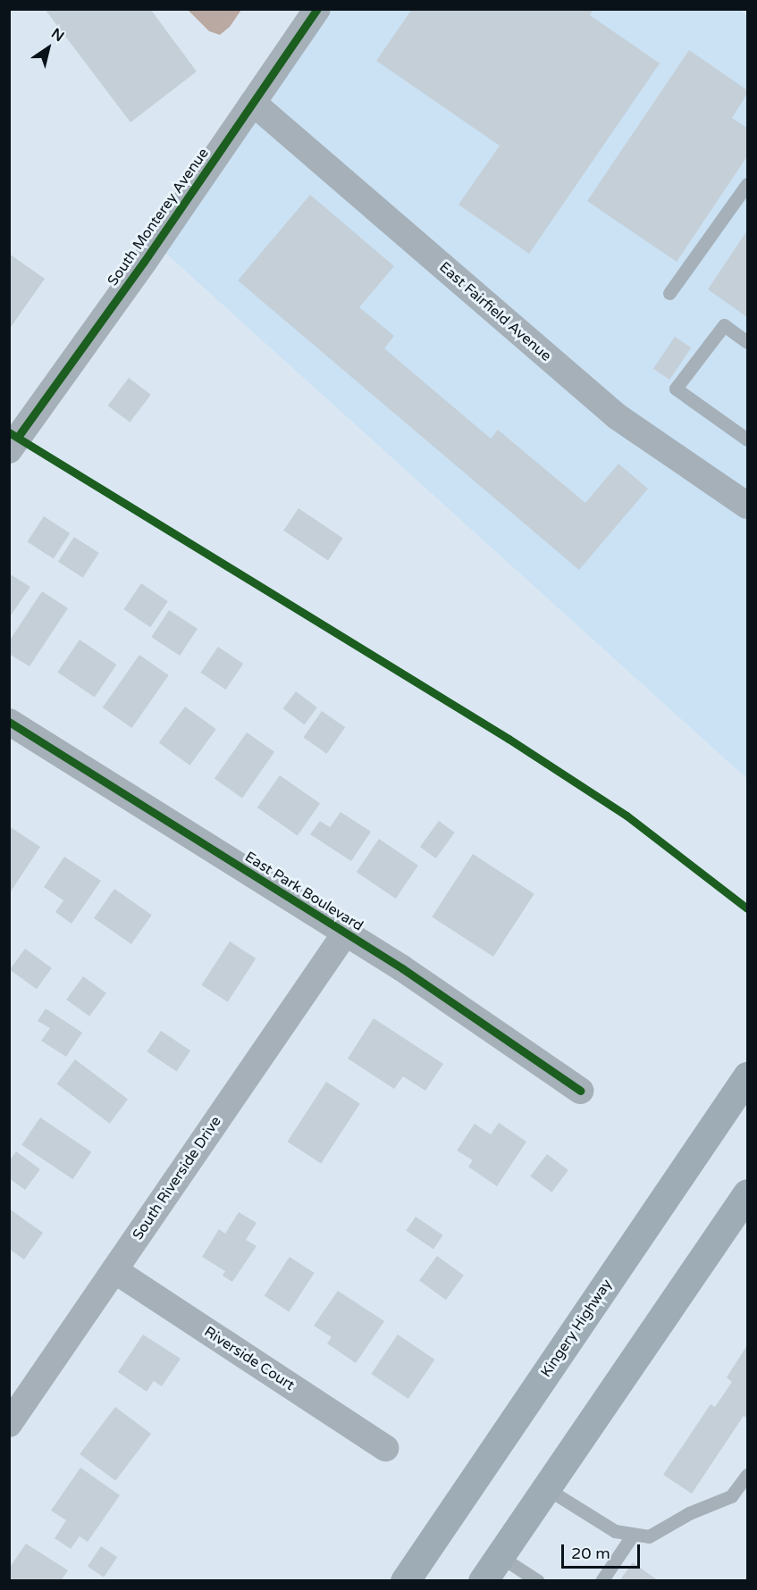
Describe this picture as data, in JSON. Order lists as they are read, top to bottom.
{
  "streets": {
    "highway": ["Kingery Highway"],
    "street": [
      "South Monterey Avenue",
      "East Fairfield Avenue",
      "East Park Boulevard",
      "South Riverside Drive",
      "Riverside Court"
    ]
  },
  "crossings": [
    ["South Monterey Avenue", "East Fairfield Avenue"],
    ["East Park Boulevard", "South Riverside Drive"],
    ["South Riverside Drive", "Riverside Court"]
  ],
  "scale_bar": "20 m",
  "north": "top right"
}
